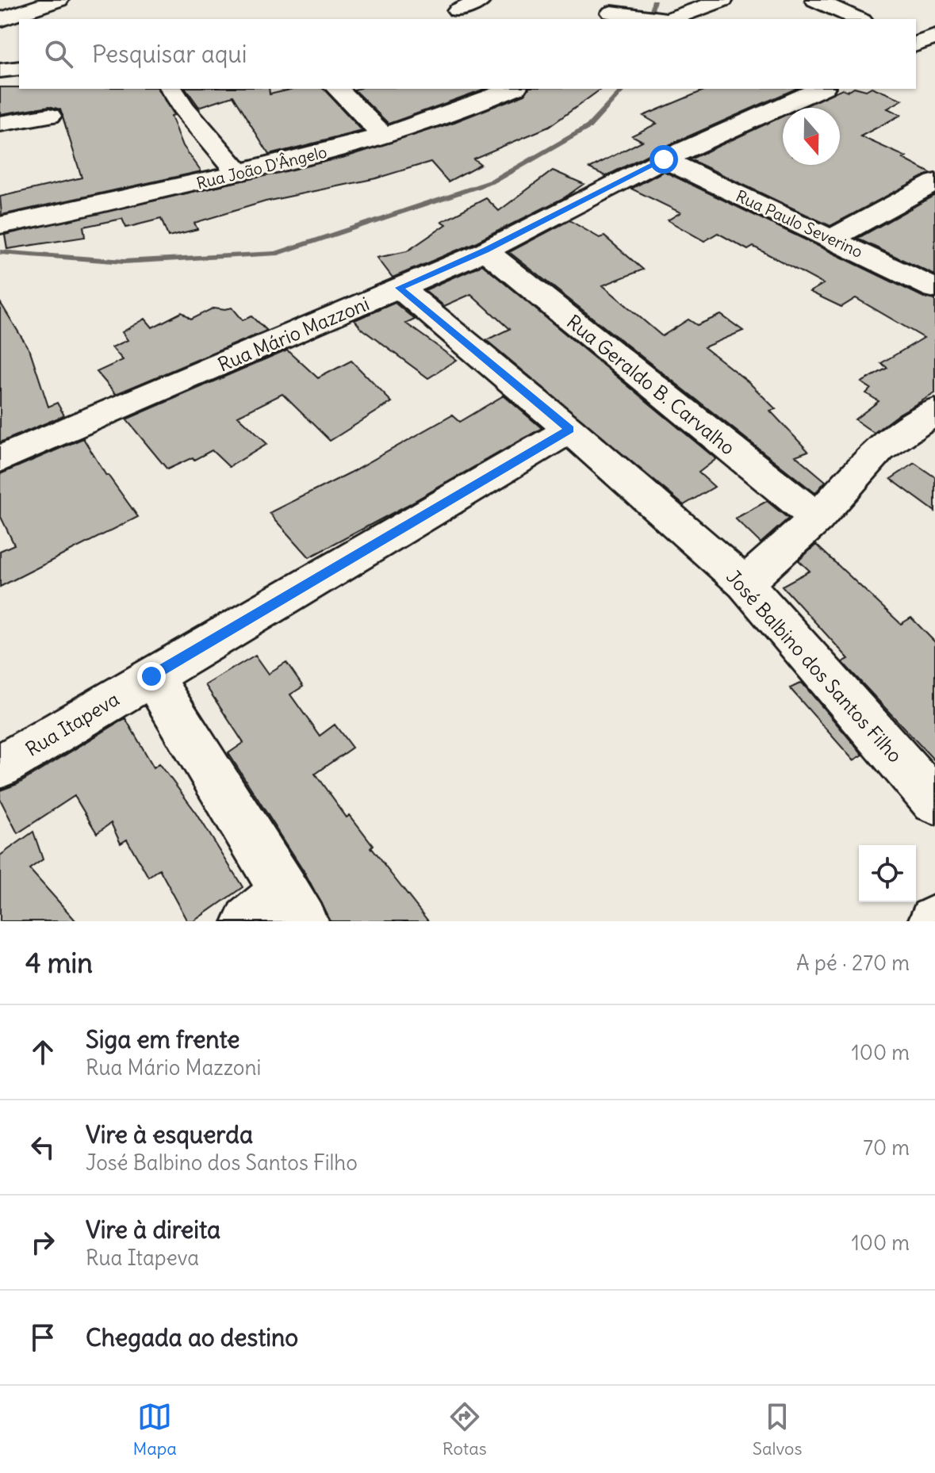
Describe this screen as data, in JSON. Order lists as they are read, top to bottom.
{
  "streets": {
    "main road": [
      "Rua João D'Ângelo",
      "Rua Paulo Severino",
      "Rua Mário Mazzoni",
      "Rua Geraldo B. Carvalho",
      "José Balbino dos Santos Filho",
      "Rua Itapeva"
    ]
  },
  "crossings": [
    ["Rua Paulo Severino", "Rua Mário Mazzoni"],
    ["Rua Mário Mazzoni", "Rua Geraldo B. Carvalho"],
    ["Rua Mário Mazzoni", "José Balbino dos Santos Filho"],
    ["José Balbino dos Santos Filho", "Rua Itapeva"]
  ],
  "north": "bottom",
  "page": {
    "search": "Pesquisar aqui",
    "heading": ["4 min", "A pé · 270 m"],
    "list": [
      ["Siga em frente", "Rua Mário Mazzoni", "100 m"],
      ["Vire à esquerda", "José Balbino dos Santos Filho", "70 m"],
      ["Vire à direita", "Rua Itapeva", "100 m"],
      "Chegada ao destino"
    ],
    "nav": ["Mapa", "Rotas", "Salvos"]
  }
}
